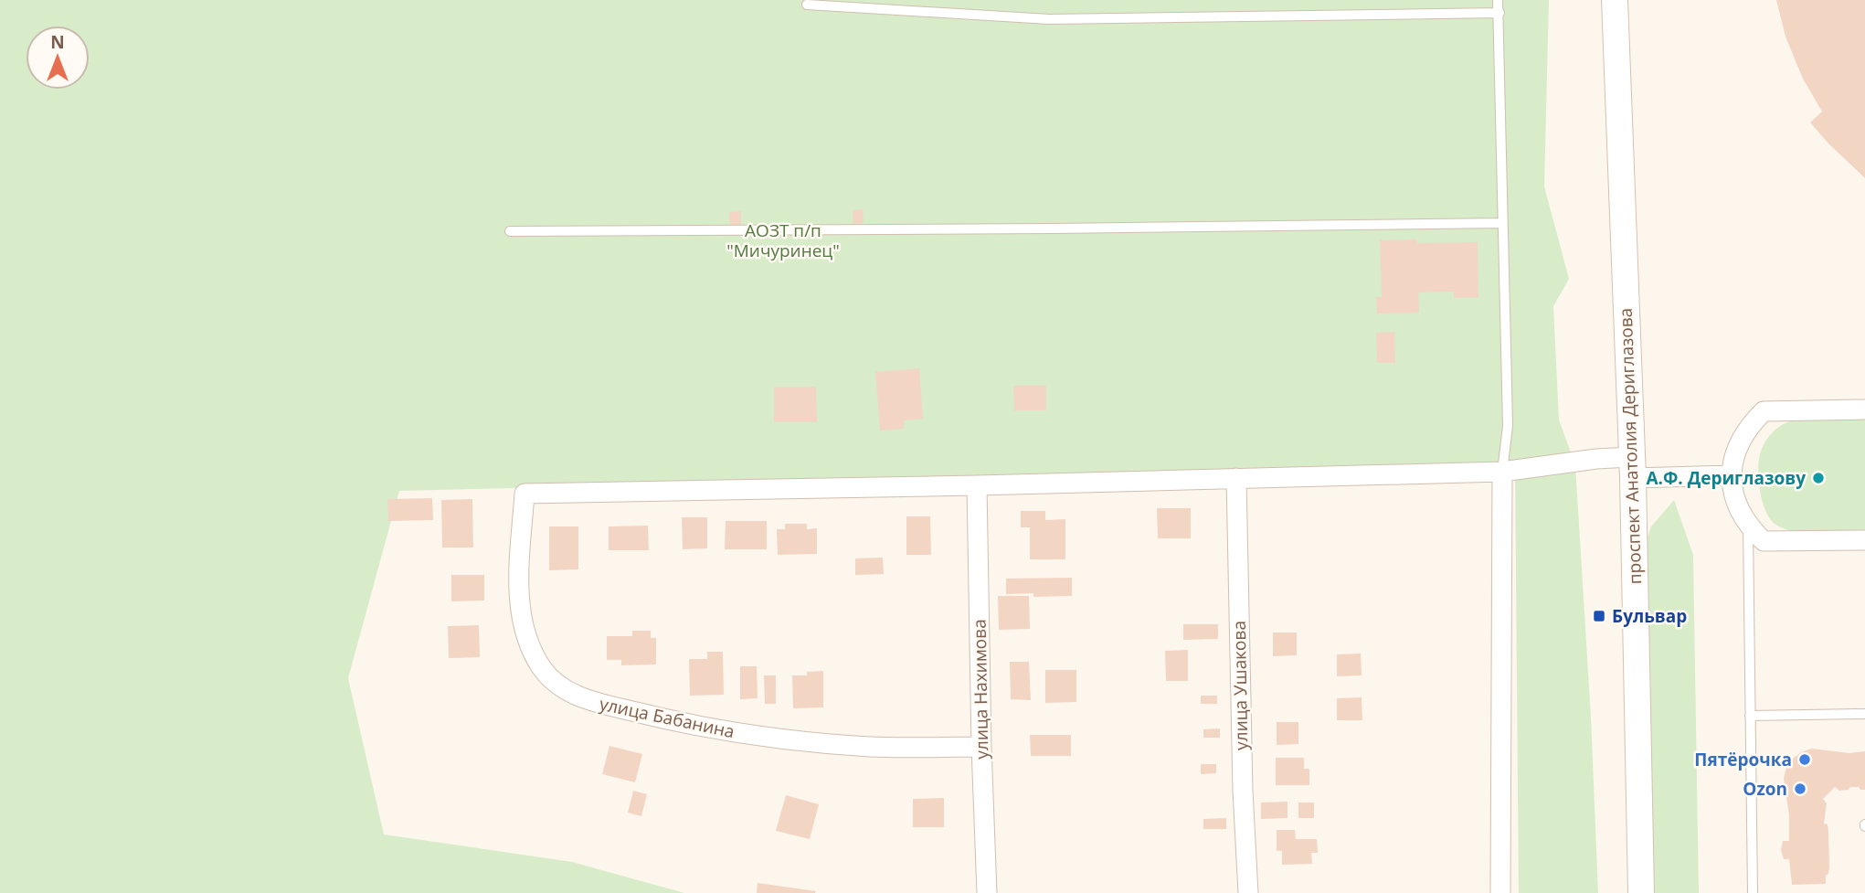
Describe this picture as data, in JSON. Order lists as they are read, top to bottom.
{
  "streets": {
    "main road": ["проспект Анатолия Дериглазова"],
    "street": ["улица Ушакова", "улица Нахимова", "улица Бабанина"]
  },
  "crossings": [
    ["улица Нахимова", "улица Бабанина"]
  ],
  "parks": ["АОЗТ п/п \"Мичуринец\""],
  "places": {
    "other": ["А.Ф. Дериглазову", "Пятёрочка", "Ozon"],
    "transit": ["Бульвар"]
  },
  "north": "top"
}
